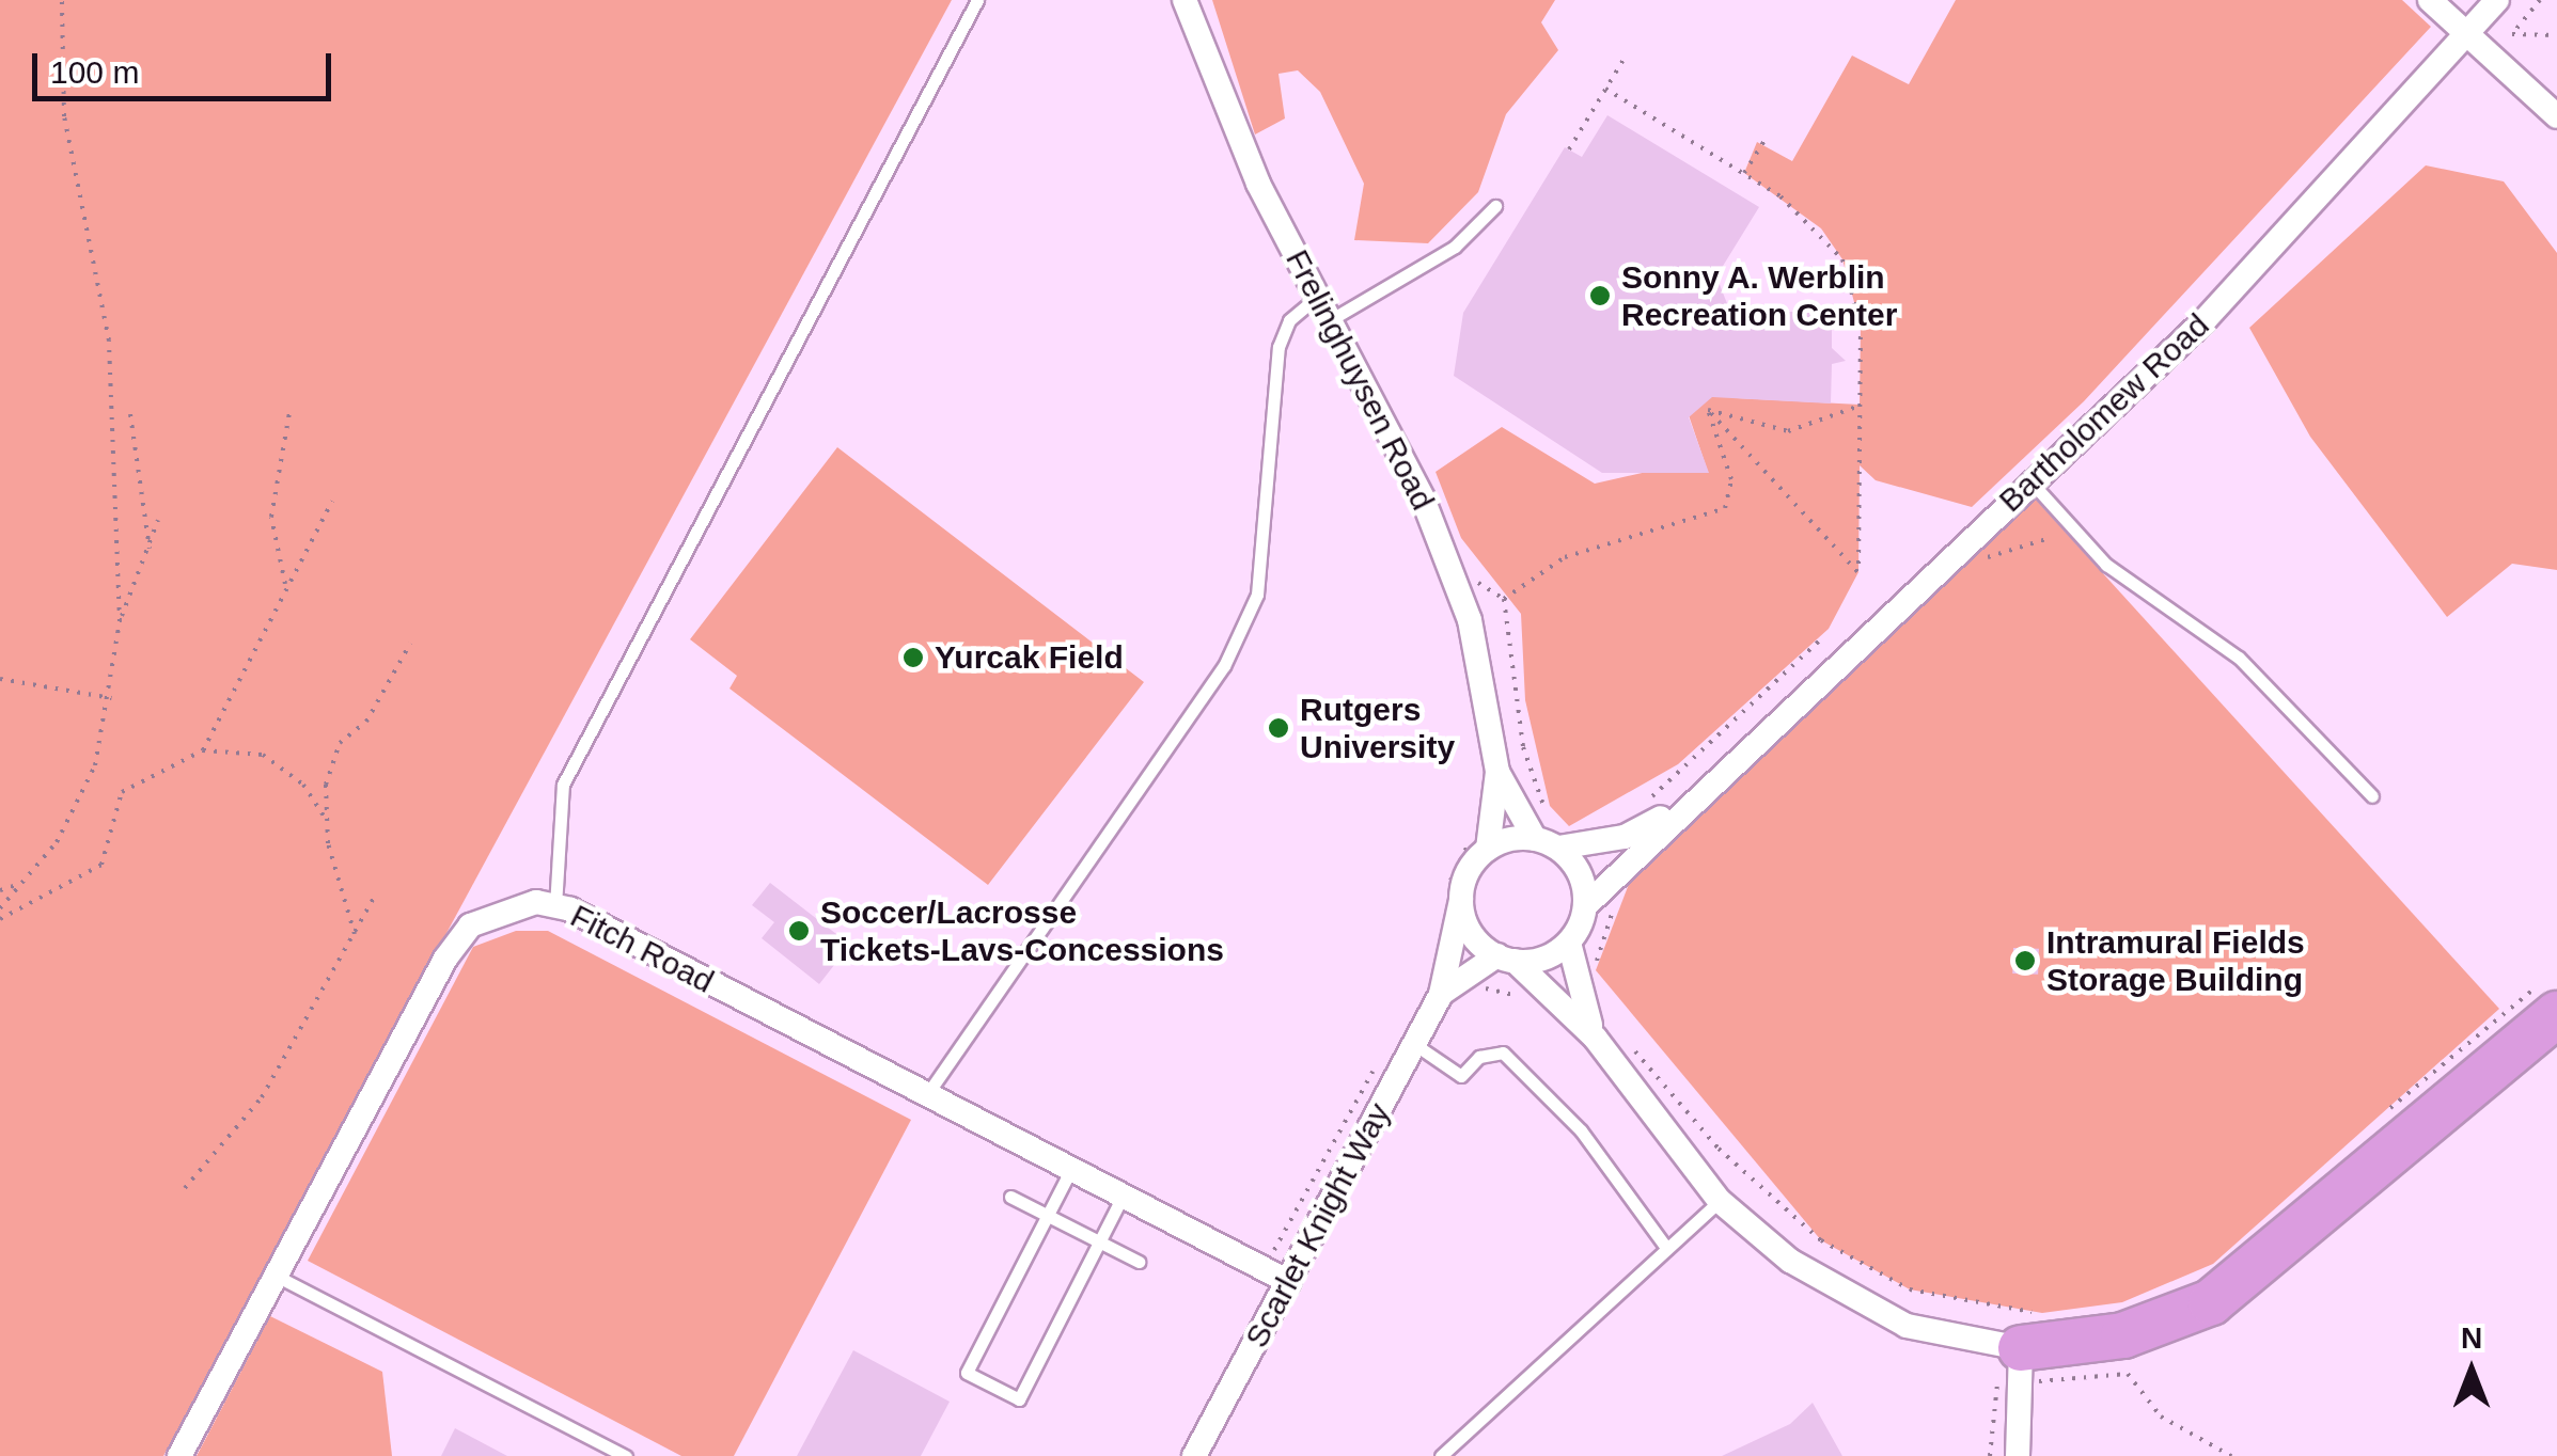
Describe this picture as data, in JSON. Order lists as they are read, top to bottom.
{
  "streets": {
    "street": [
      "Frelinghuysen Road",
      "Bartholomew Road",
      "Fitch Road",
      "Scarlet Knight Way"
    ]
  },
  "crossings": [
    ["Frelinghuysen Road", "Bartholomew Road"],
    ["Fitch Road", "Scarlet Knight Way"]
  ],
  "places": [
    "Sonny A. Werblin Recreation Center",
    "Yurcak Field",
    "Rutgers University",
    "Soccer/Lacrosse Tickets-Lavs-Concessions",
    "Intramural Fields Storage Building"
  ],
  "scale_bar": "100 m",
  "north": "top"
}
